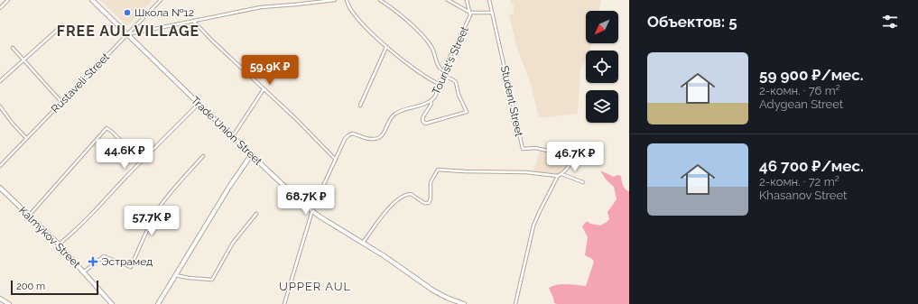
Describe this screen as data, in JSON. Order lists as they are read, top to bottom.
{
  "streets": {
    "street": [
      "Tourist's Street",
      "Rustaveli Street",
      "Student Street",
      "Trade Union Street",
      "Kalmykov Street"
    ]
  },
  "crossings": [
    ["Tourist's Street", "Trade Union Street"],
    ["Rustaveli Street", "Trade Union Street"]
  ],
  "districts": ["FREE AUL VILLAGE", "UPPER AUL"],
  "places": {
    "other": ["Школа №12"],
    "health": ["Эстрамед"]
  },
  "scale_bar": "200 m",
  "north": "bottom left",
  "page": {
    "heading": "Объектов: 5",
    "list": [
      {
        "name": "59 900 ₽/мес.",
        "note": "2-комн. · 76 m² · Adygean Street"
      },
      {
        "name": "46 700 ₽/мес.",
        "note": "2-комн. · 72 m² · Khasanov Street"
      }
    ],
    "price": [
      "59.9K ₽",
      "44.6K ₽",
      "46.7K ₽",
      "68.7K ₽",
      "57.7K ₽"
    ],
    "scale": "200 m"
  }
}
